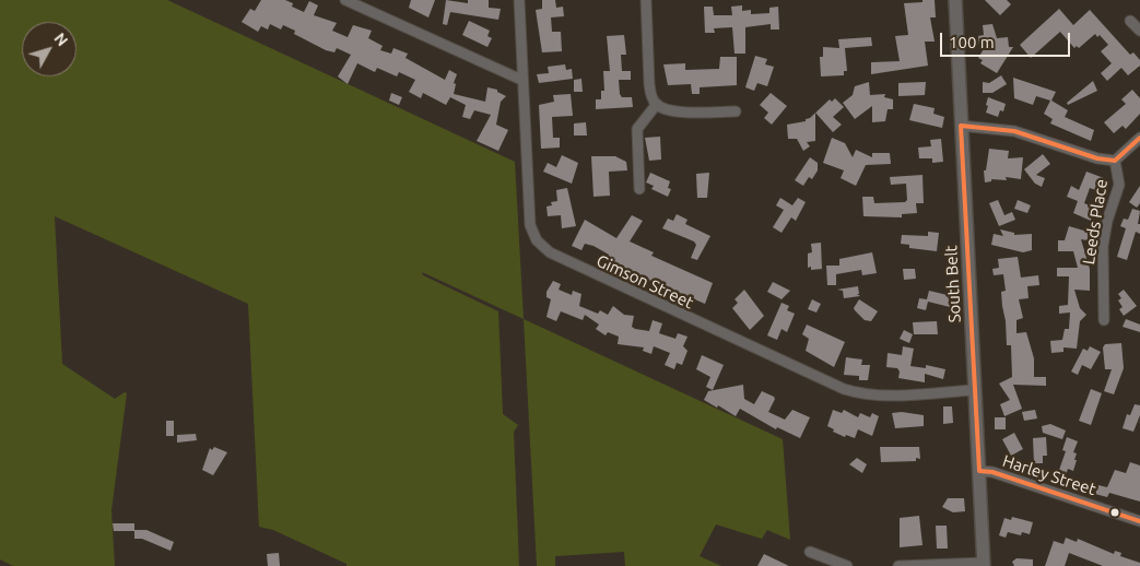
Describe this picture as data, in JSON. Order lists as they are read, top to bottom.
{
  "streets": {
    "street": [
      "Leeds Place",
      "Gimson Street",
      "South Belt",
      "Harley Street"
    ]
  },
  "crossings": [
    ["Gimson Street", "South Belt"],
    ["South Belt", "Harley Street"]
  ],
  "scale_bar": "100 m",
  "north": "top right"
}
